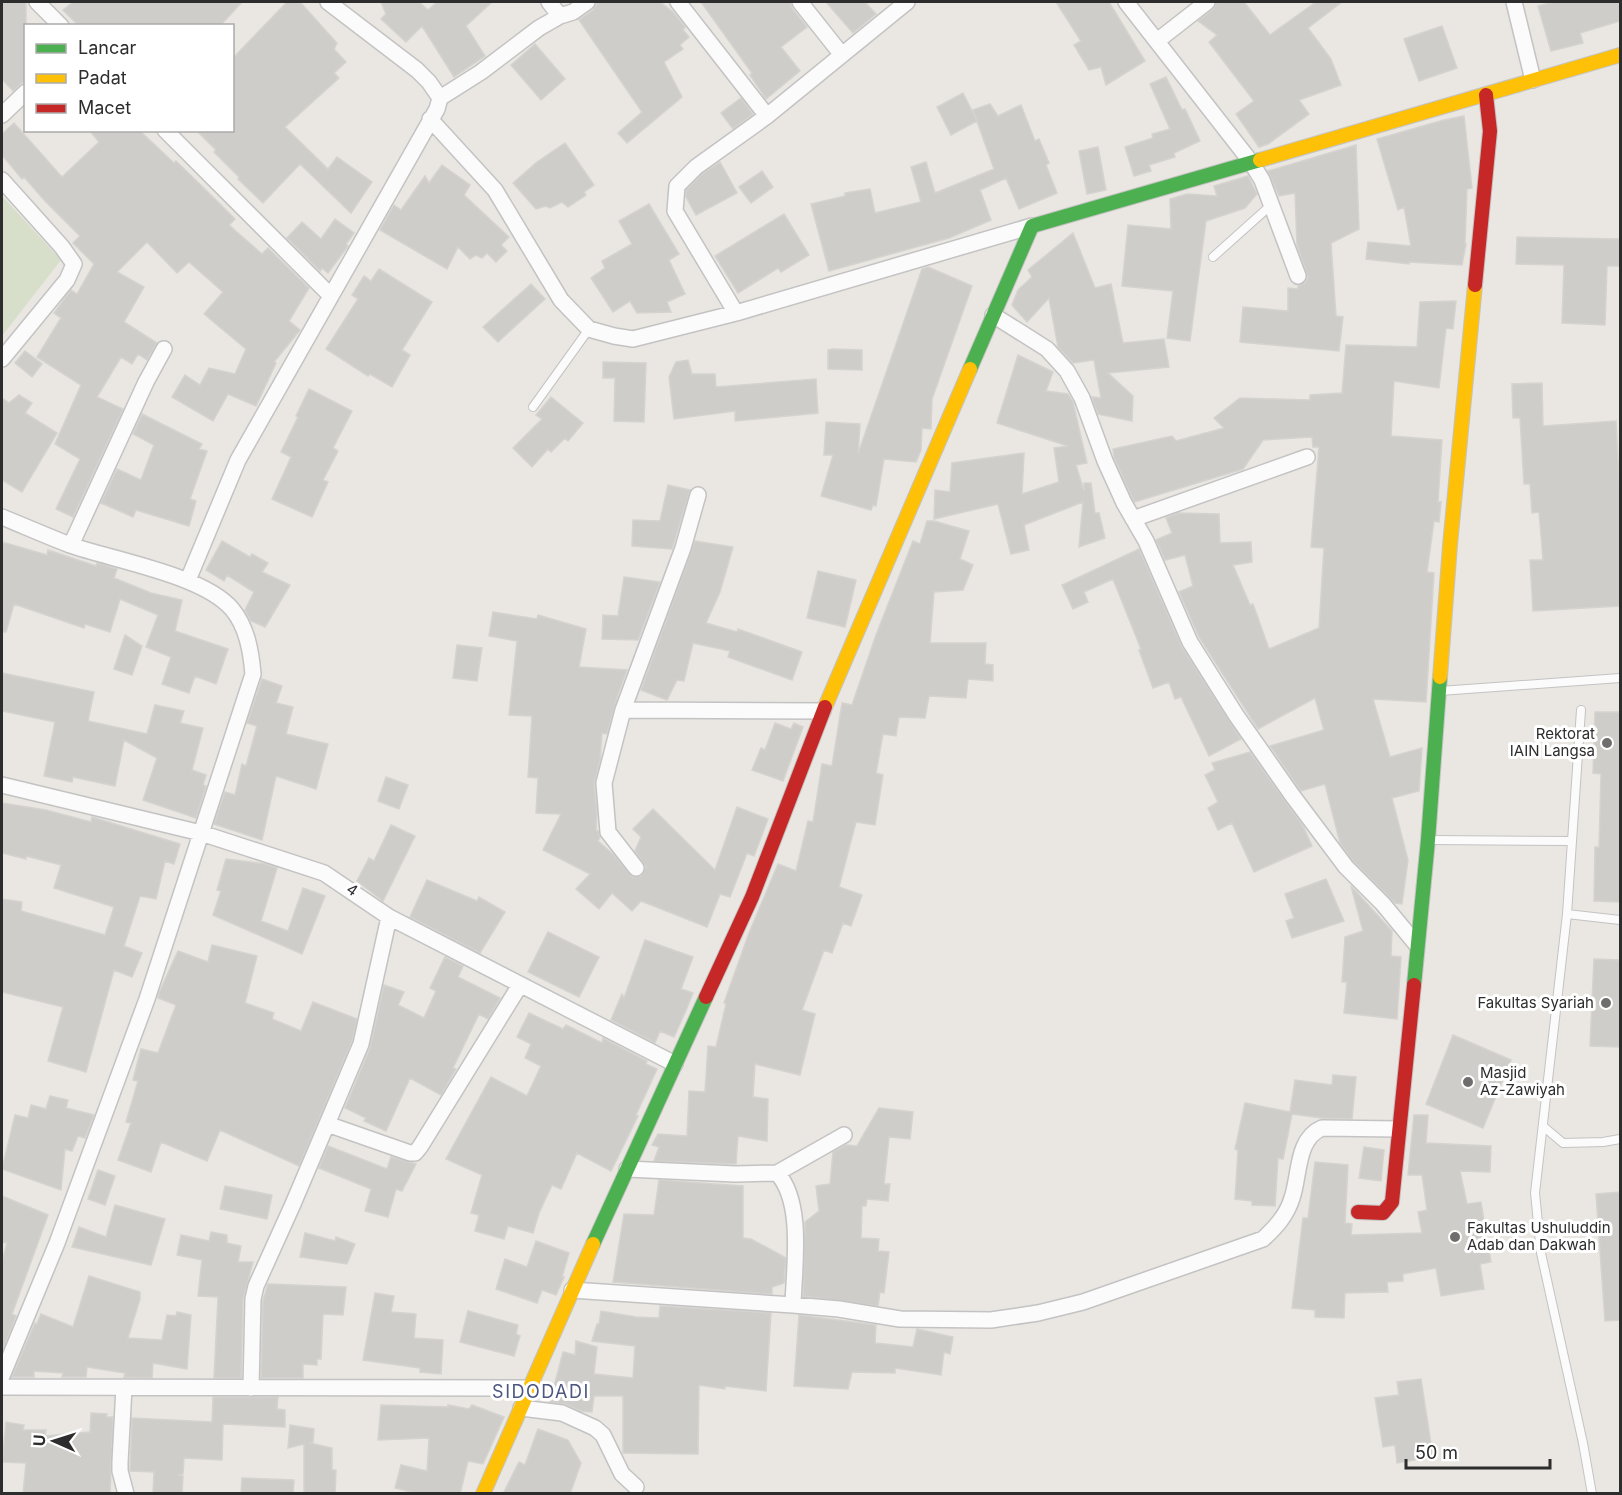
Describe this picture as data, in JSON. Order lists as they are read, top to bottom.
{
  "streets": {
    "street": ["4"]
  },
  "districts": ["SIDODADI"],
  "places": [
    "Rektorat IAIN Langsa",
    "Fakultas Syariah",
    "Masjid Az-Zawiyah",
    "Fakultas Ushuluddin Adab dan Dakwah"
  ],
  "legend": ["Lancar", "Padat", "Macet"],
  "scale_bar": "50 m",
  "north": "left"
}
